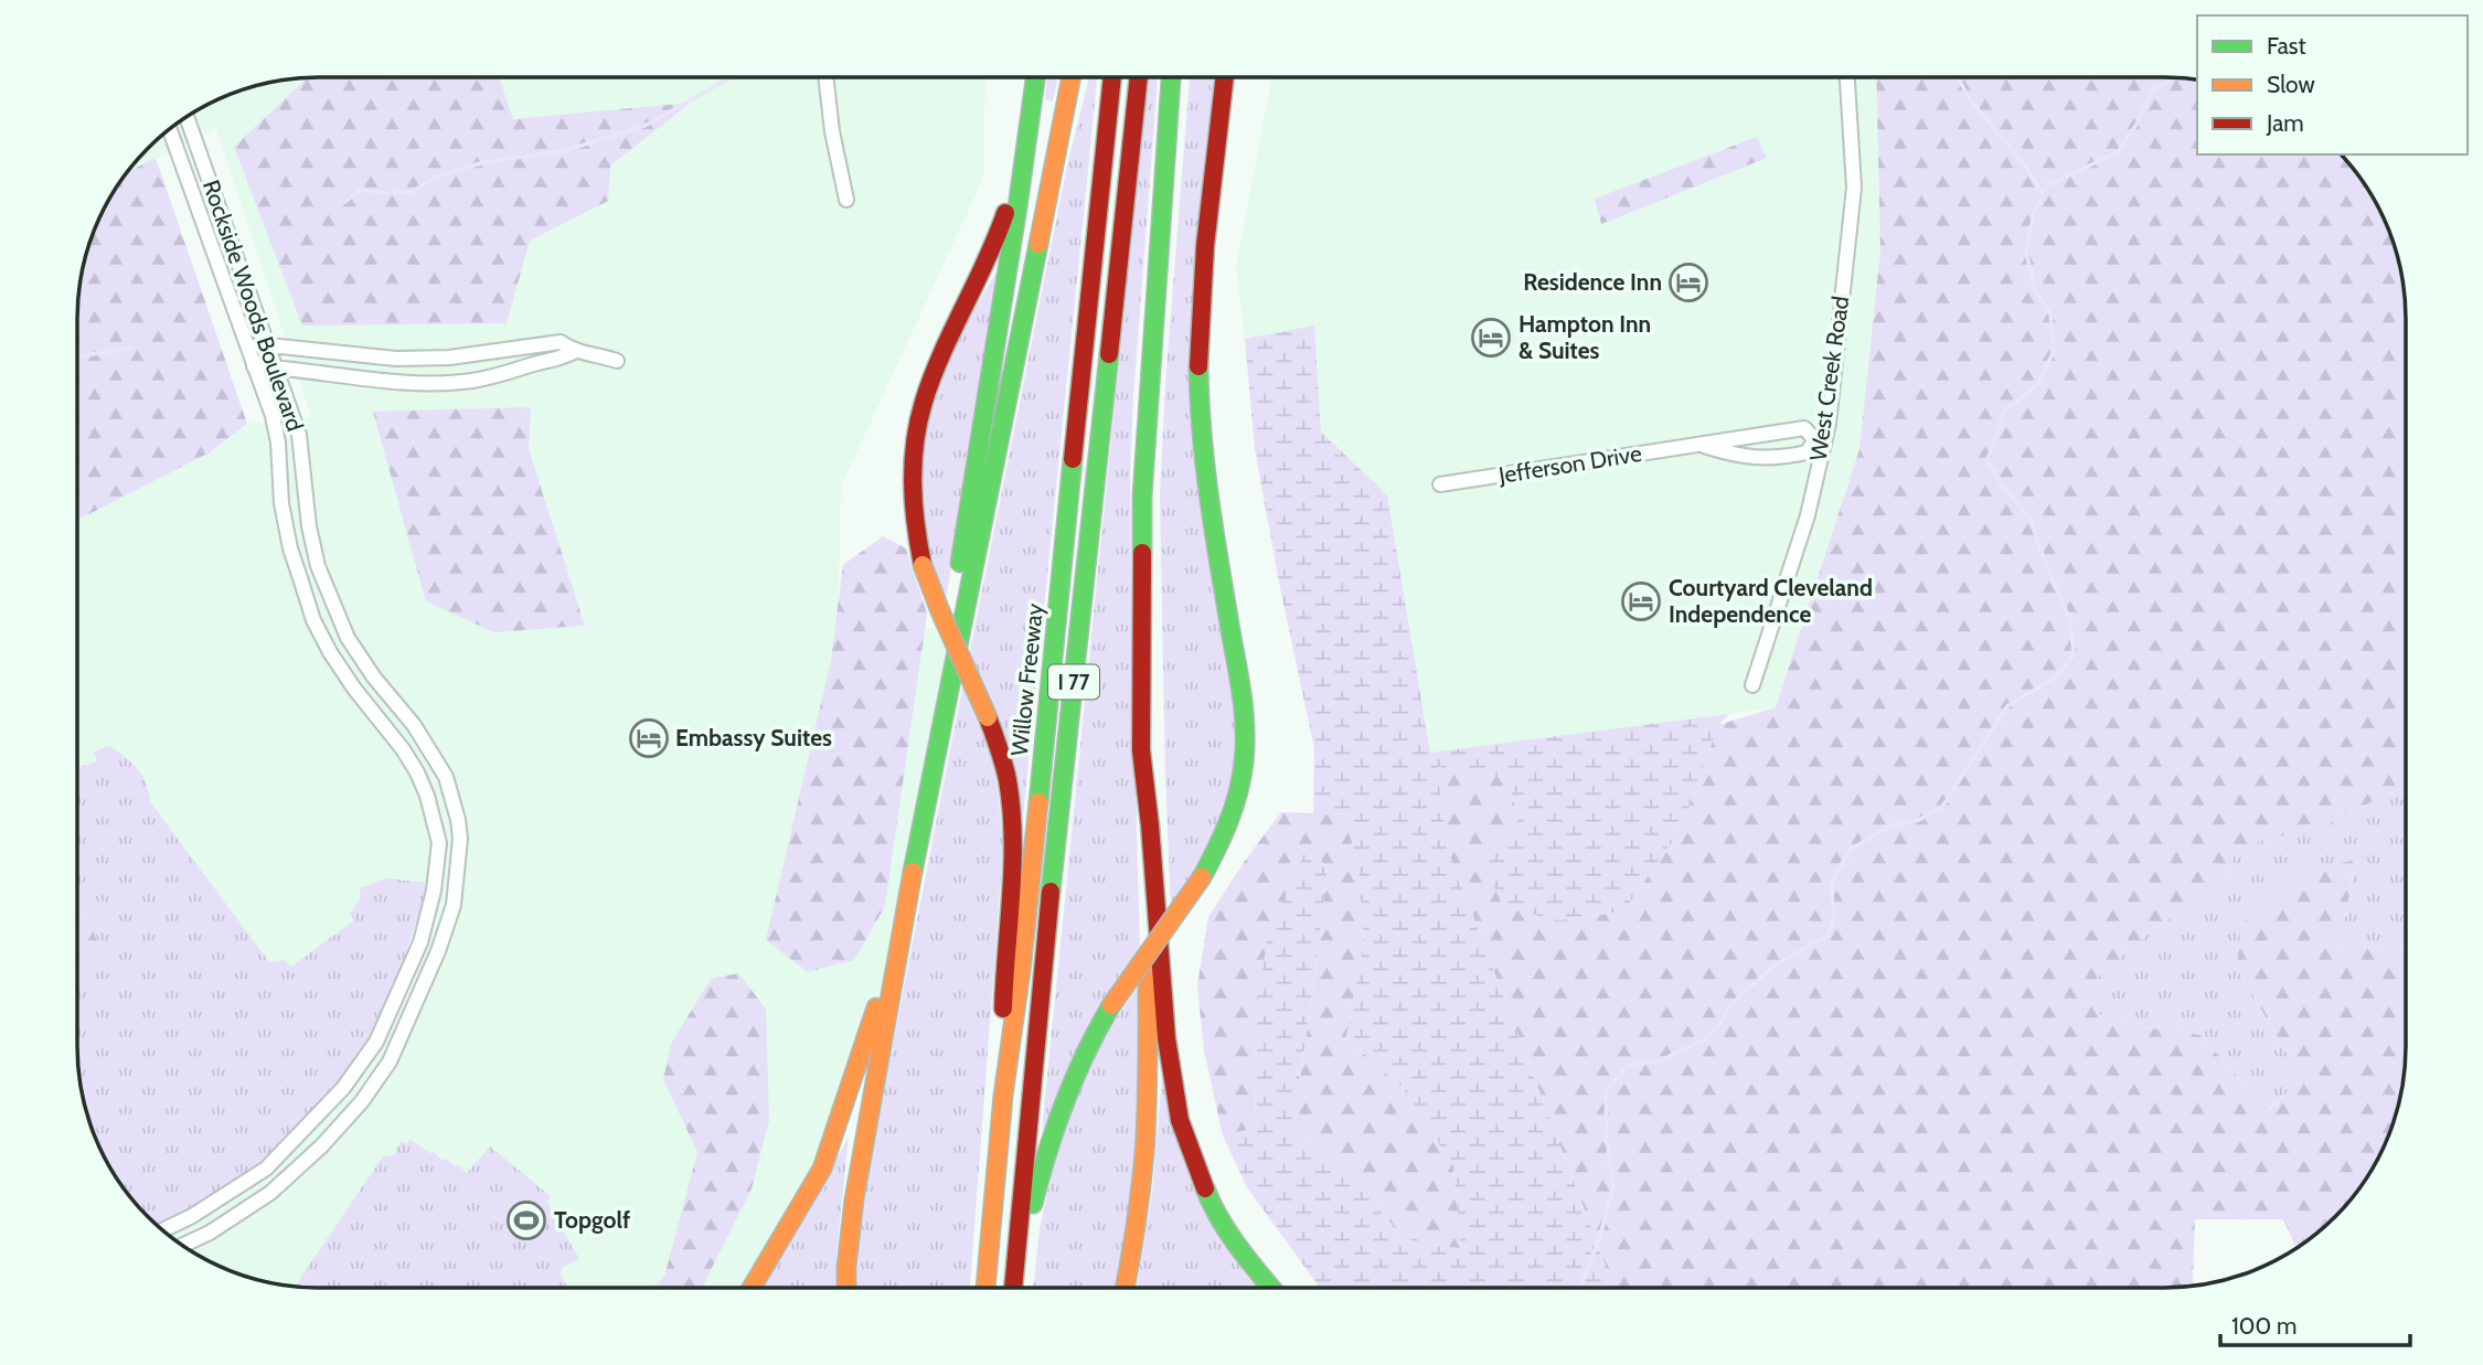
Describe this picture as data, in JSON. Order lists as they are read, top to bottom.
{
  "streets": {
    "highway": ["Willow Freeway", "I 77"],
    "street": ["Rockside Woods Boulevard", "West Creek Road", "Jefferson Drive"]
  },
  "crossings": [
    ["West Creek Road", "Jefferson Drive"]
  ],
  "places": {
    "hotel": [
      "Residence Inn",
      "Hampton Inn & Suites",
      "Courtyard Cleveland Independence",
      "Embassy Suites"
    ],
    "sports": ["Topgolf"]
  },
  "legend": ["Fast", "Slow", "Jam"],
  "scale_bar": "100 m"
}
